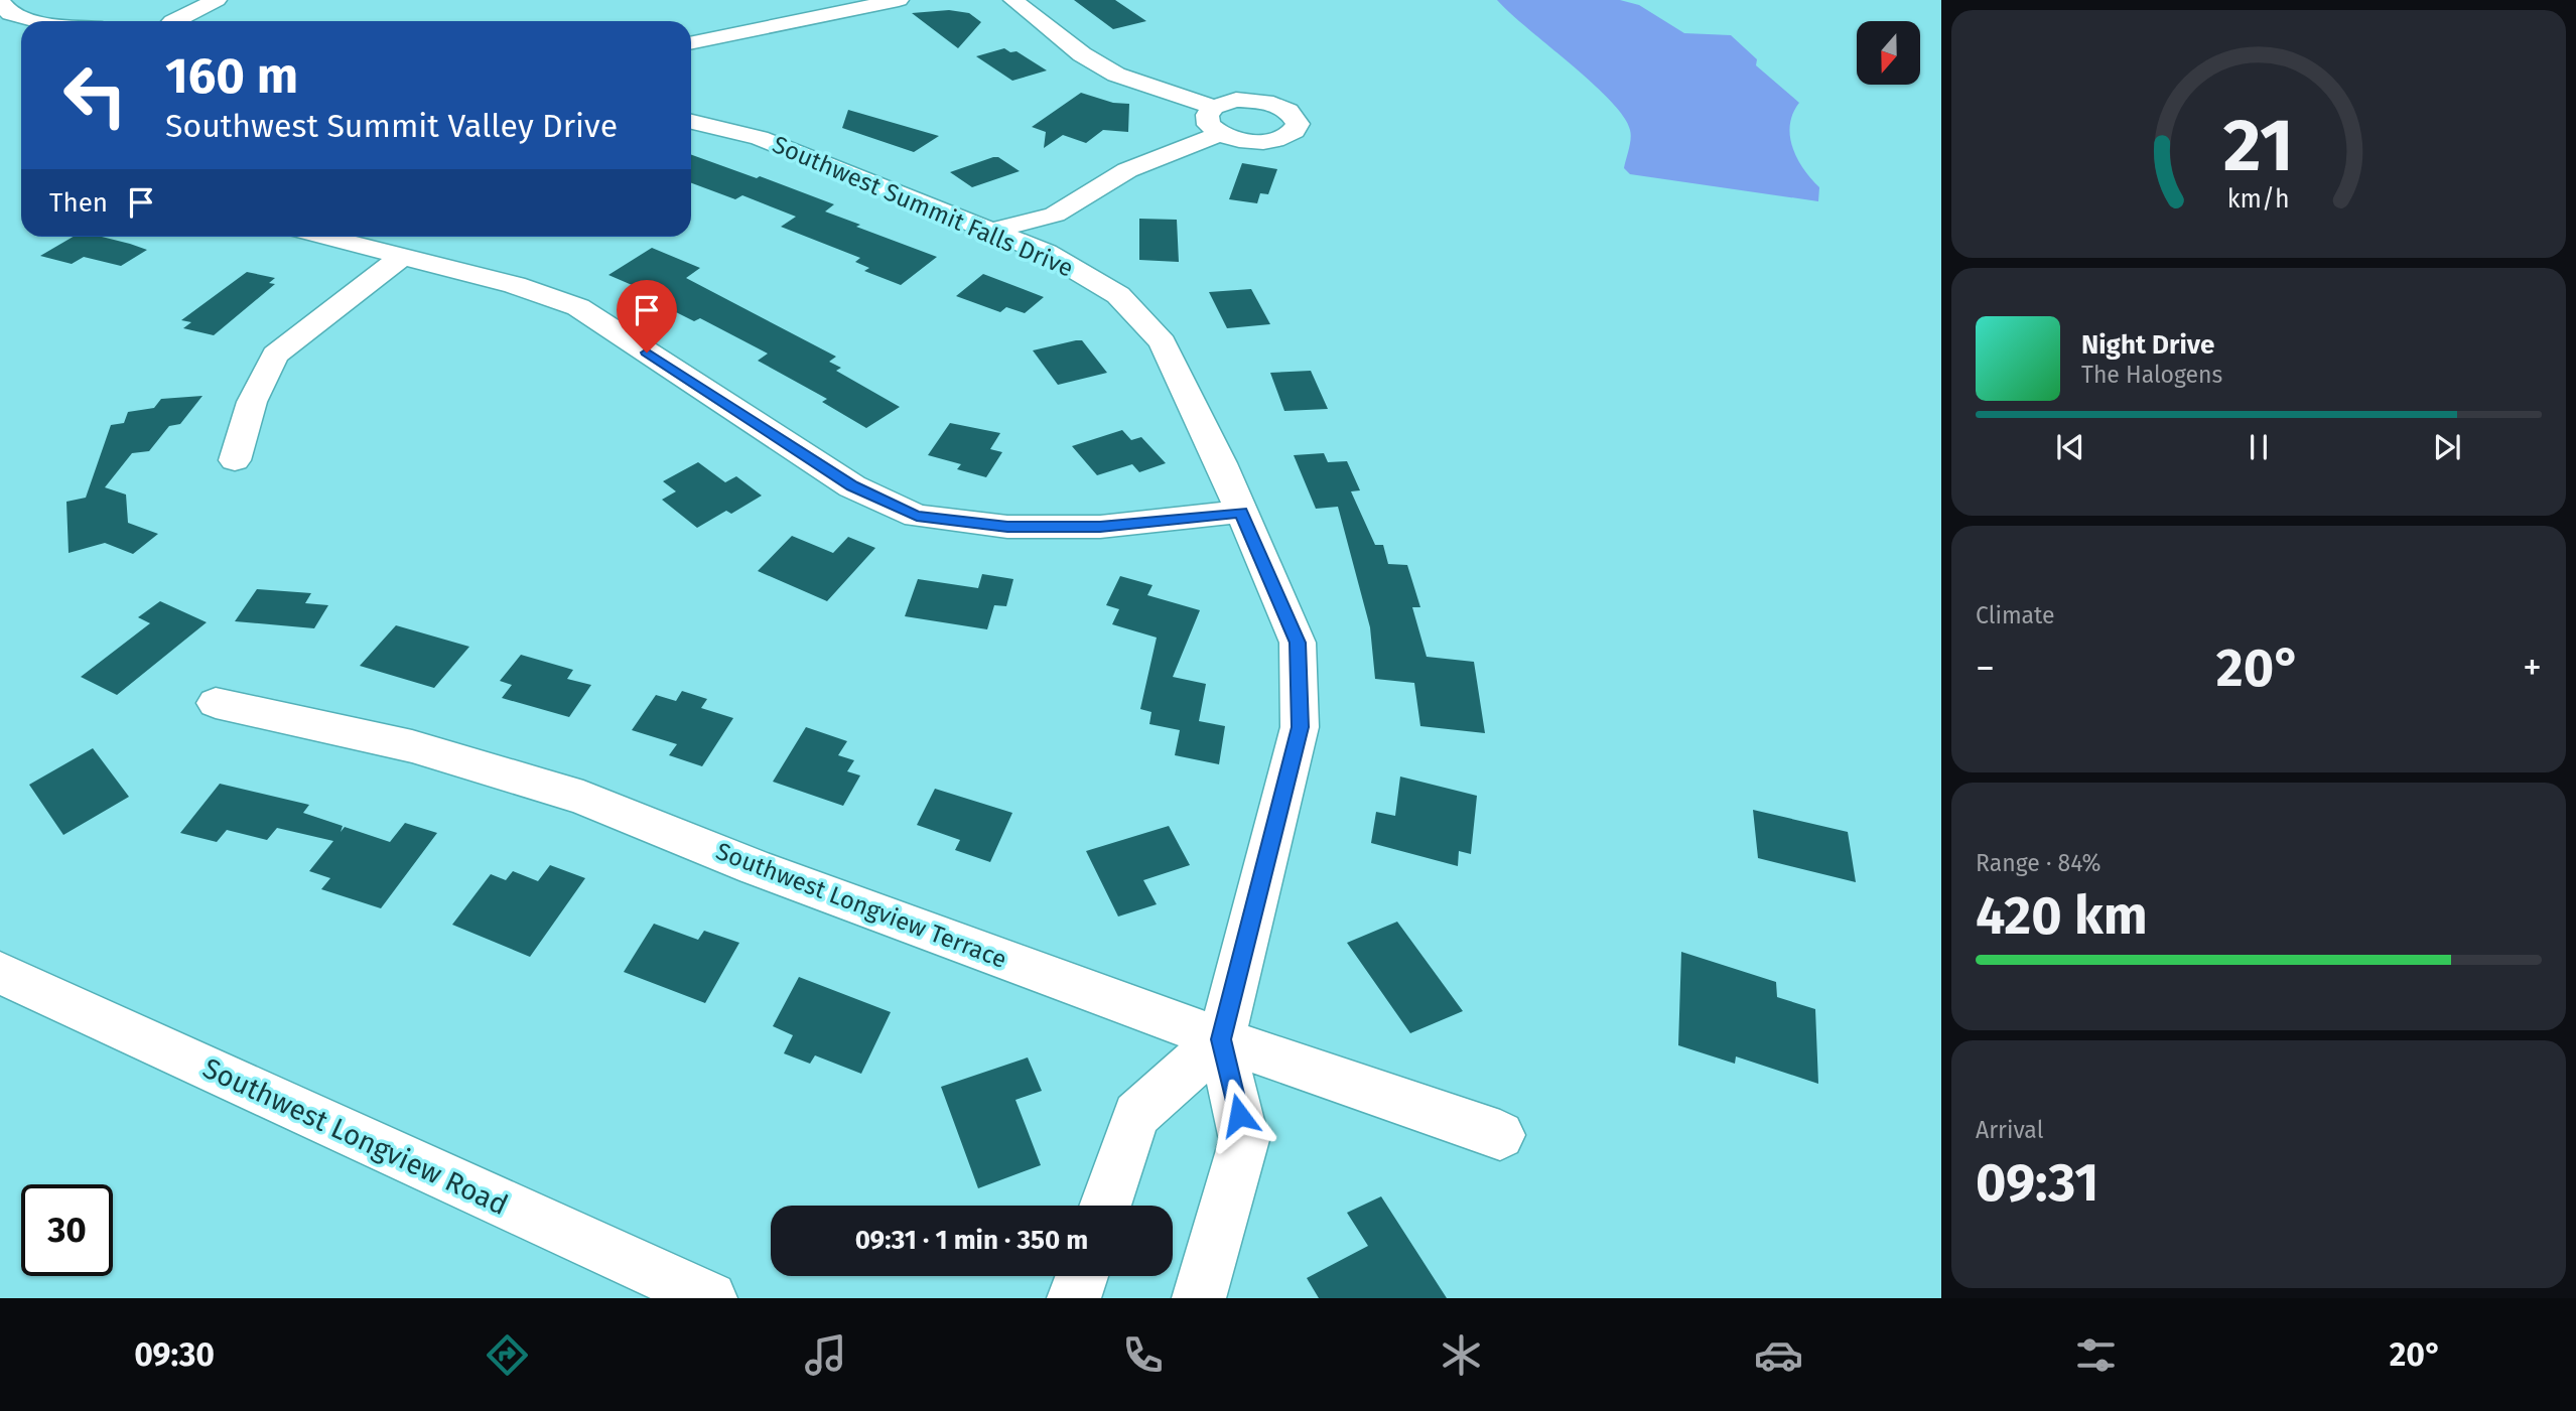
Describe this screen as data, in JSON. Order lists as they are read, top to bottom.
{
  "streets": {
    "street": ["Southwest Summit Falls Drive", "Southwest Longview Terrace", "Southwest Longview Road"]
  },
  "crossings": [
    ["Southwest Summit Falls Drive", "Southwest Longview Terrace"]
  ],
  "north": "bottom",
  "page": {
    "turn": ["160 m", "Southwest Summit Valley Drive"],
    "then": "Then",
    "song": ["Night Drive", "The Halogens"],
    "tile": [
      "Climate",
      ["Range · 84%", "420 km"],
      ["Arrival", "09:31"]
    ],
    "heat": ["−", "20°", "+"],
    "limit": "30",
    "trip": "09:31 · 1 min · 350 m",
    "tabs": ["09:30", "20°"],
    "gauge": ["21", "km/h"]
  }
}
